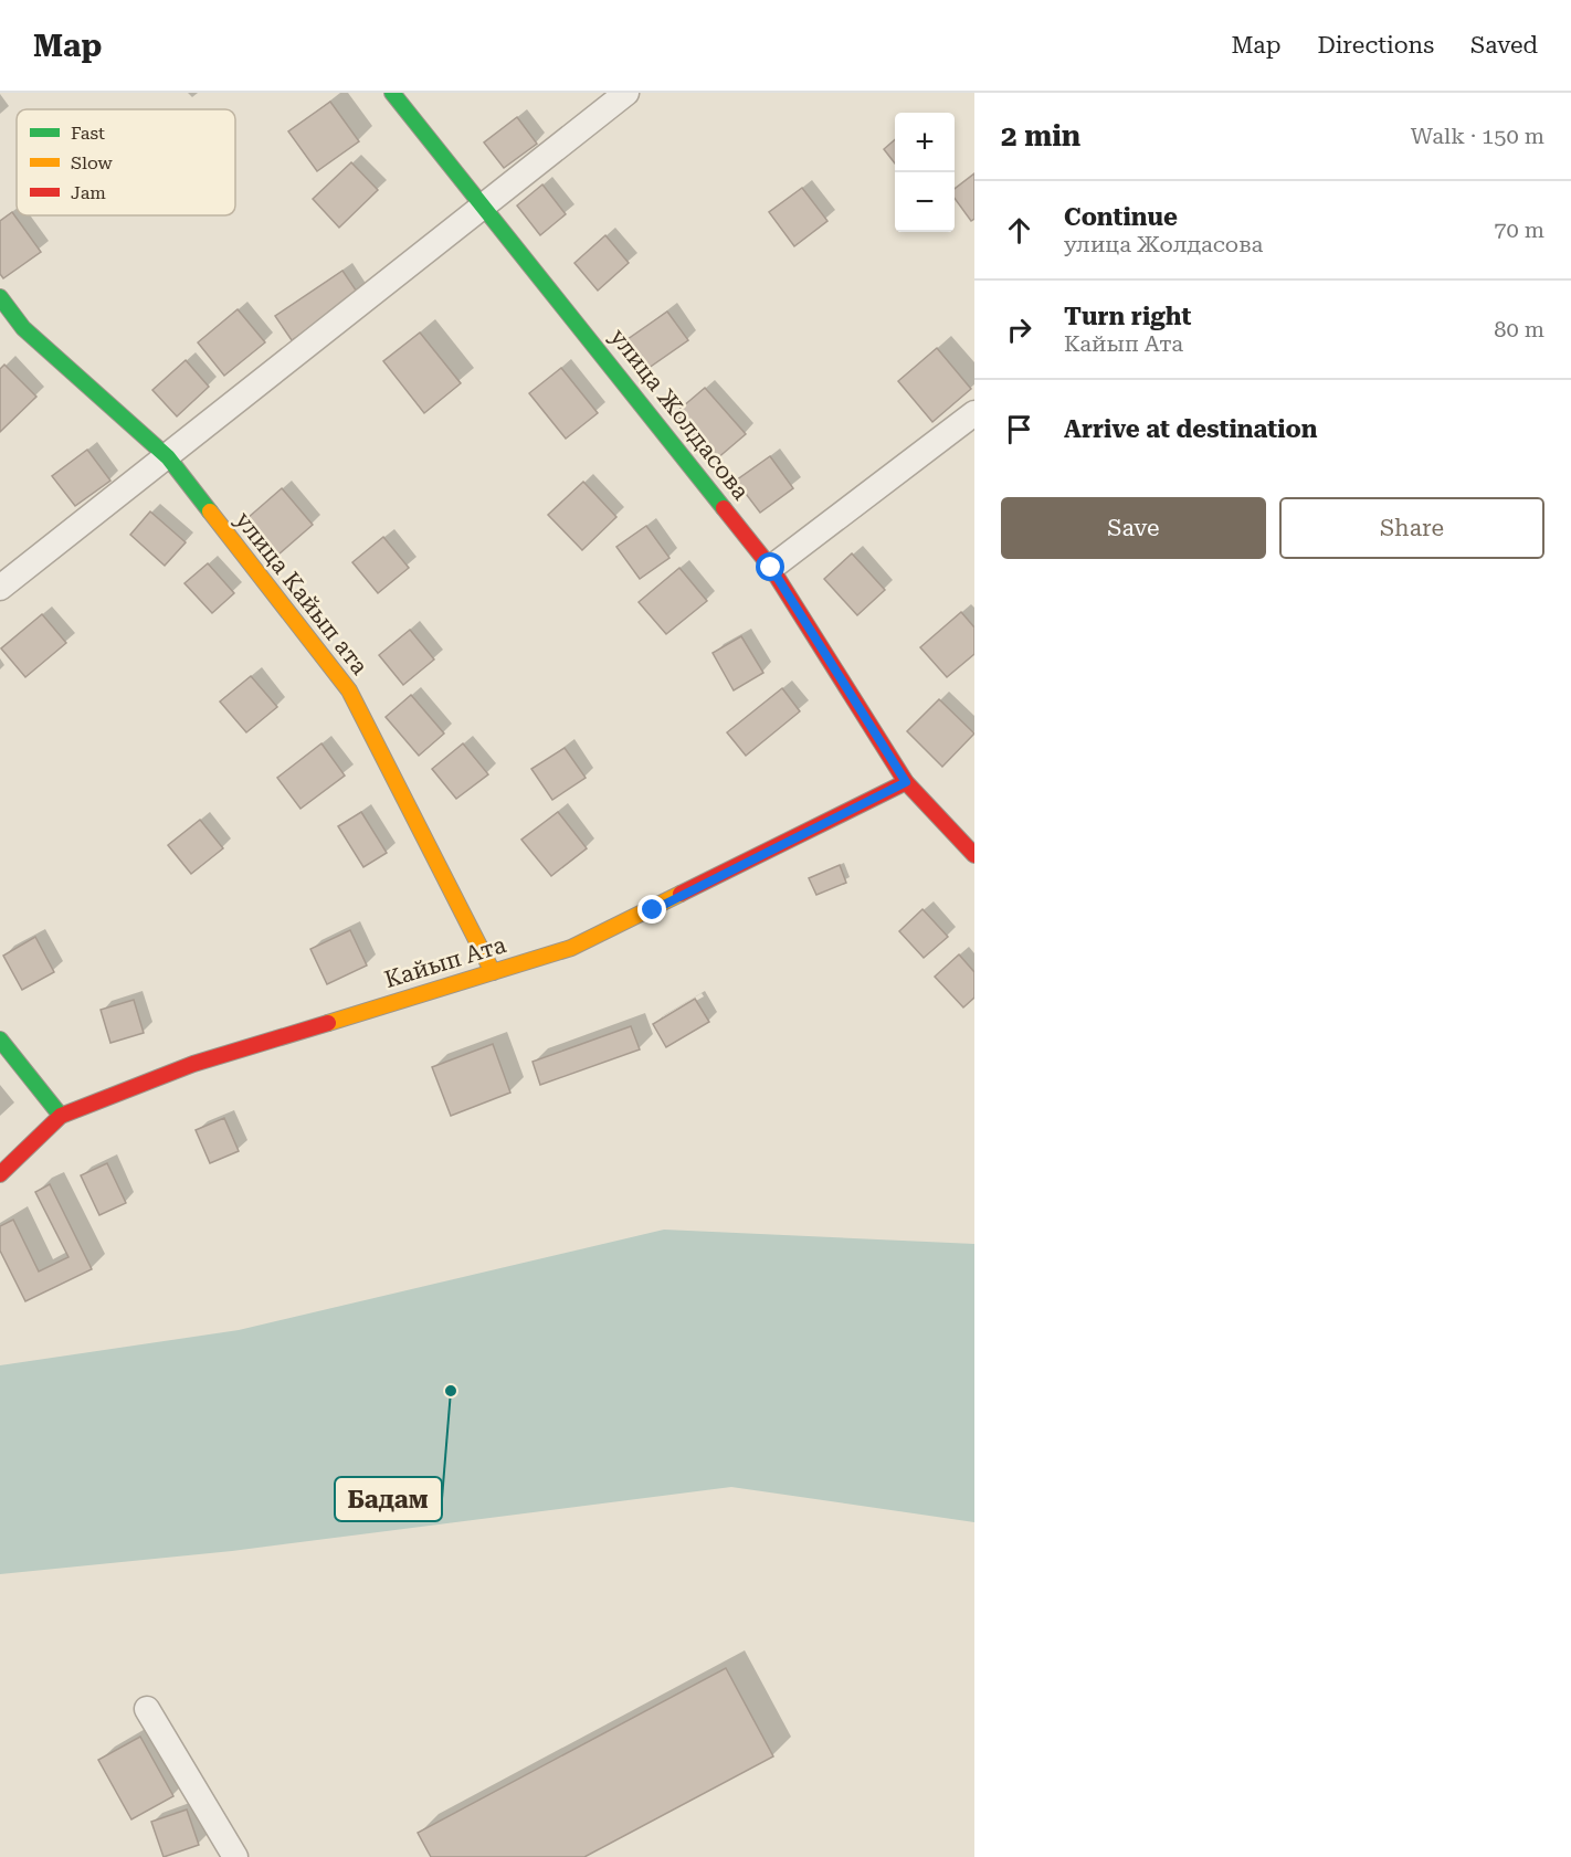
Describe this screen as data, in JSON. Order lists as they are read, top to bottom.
{
  "streets": {
    "street": ["улица Жолдасова", "улица Кайып ата", "Кайып Ата"]
  },
  "crossings": [
    ["улица Жолдасова", "Кайып Ата"],
    ["улица Кайып ата", "Кайып Ата"]
  ],
  "places": ["Бадам"],
  "legend": ["Fast", "Slow", "Jam"],
  "page": {
    "header": "Map",
    "nav": ["Map", "Directions", "Saved"],
    "heading": ["2 min", "Walk · 150 m"],
    "map_buttons": ["+", "−"],
    "list": [
      ["Continue", "улица Жолдасова", "70 m"],
      ["Turn right", "Кайып Ата", "80 m"],
      "Arrive at destination"
    ],
    "buttons": ["Save", "Share"]
  }
}
